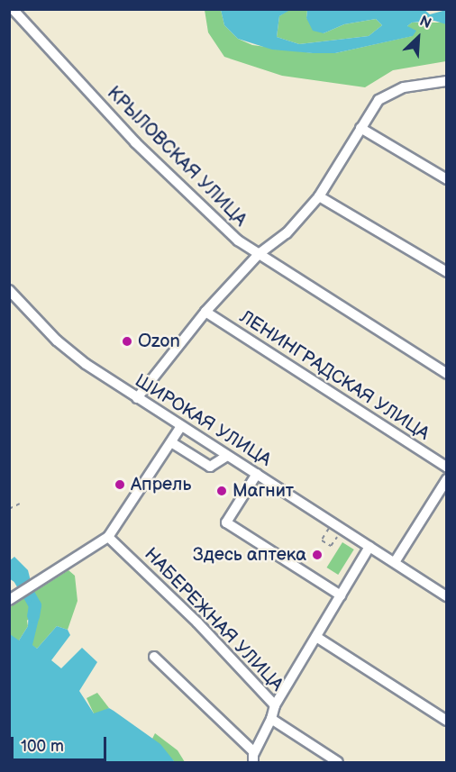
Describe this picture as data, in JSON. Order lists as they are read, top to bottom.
{
  "streets": {
    "street": [
      "КРЫЛОВСКАЯ УЛИЦА",
      "ЛЕНИНГРАДСКАЯ УЛИЦА",
      "ШИРОКАЯ УЛИЦА",
      "НАБЕРЕЖНАЯ УЛИЦА"
    ]
  },
  "places": [
    "Ozon",
    "Апрель",
    "Магнит",
    "Здесь аптека"
  ],
  "scale_bar": "100 m",
  "north": "top right"
}
